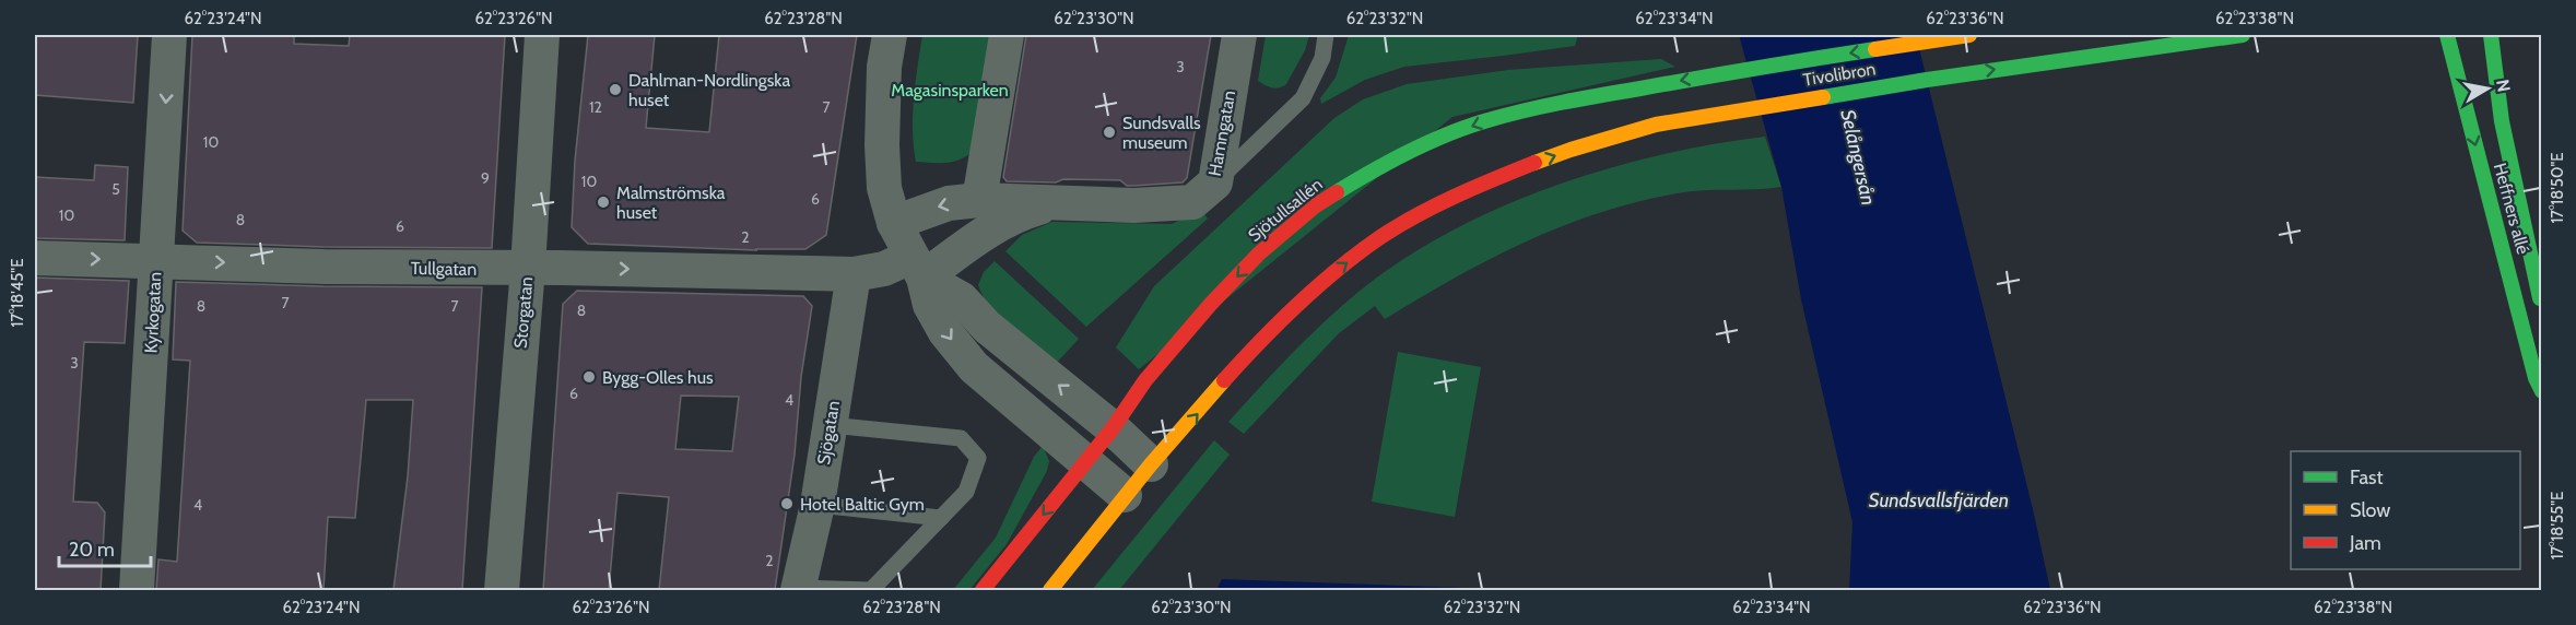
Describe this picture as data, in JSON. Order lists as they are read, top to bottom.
{
  "streets": {
    "main road": ["Tivolibron", "Heffners allé", "Sjötullsallén"],
    "street": [
      "Hamngatan",
      "Tullgatan",
      "Kyrkogatan",
      "Storgatan",
      "Sjögatan"
    ]
  },
  "crossings": [
    ["Tivolibron", "Sjötullsallén"],
    ["Hamngatan", "Tullgatan"],
    ["Hamngatan", "Sjögatan"],
    ["Tullgatan", "Kyrkogatan"],
    ["Tullgatan", "Storgatan"],
    ["Tullgatan", "Sjögatan"]
  ],
  "one_way": ["Sjötullsallén", "Tullgatan", "Kyrkogatan"],
  "water": ["Selångersån", "Sundsvallsfjärden"],
  "parks": ["Magasinsparken"],
  "places": [
    "Dahlman-Nordlingska huset",
    "Sundsvalls museum",
    "Malmströmska huset",
    "Bygg-Olles hus",
    "Hotel Baltic Gym"
  ],
  "house_numbers": [
    "3",
    "12",
    "7",
    "10",
    "9",
    "10",
    "5",
    "6",
    "10",
    "8",
    "6",
    "2",
    "7",
    "8",
    "7",
    "8",
    "3",
    "6",
    "4",
    "4",
    "2"
  ],
  "legend": ["Fast", "Slow", "Jam"],
  "scale_bar": "20 m",
  "north": "right",
  "coordinates": [
    "62°23'24\"N",
    "62°23'26\"N",
    "62°23'28\"N",
    "62°23'30\"N",
    "62°23'32\"N",
    "62°23'34\"N",
    "62°23'36\"N",
    "62°23'38\"N",
    "17°18'50\"E",
    "17°18'45\"E",
    "17°18'55\"E"
  ]
}
